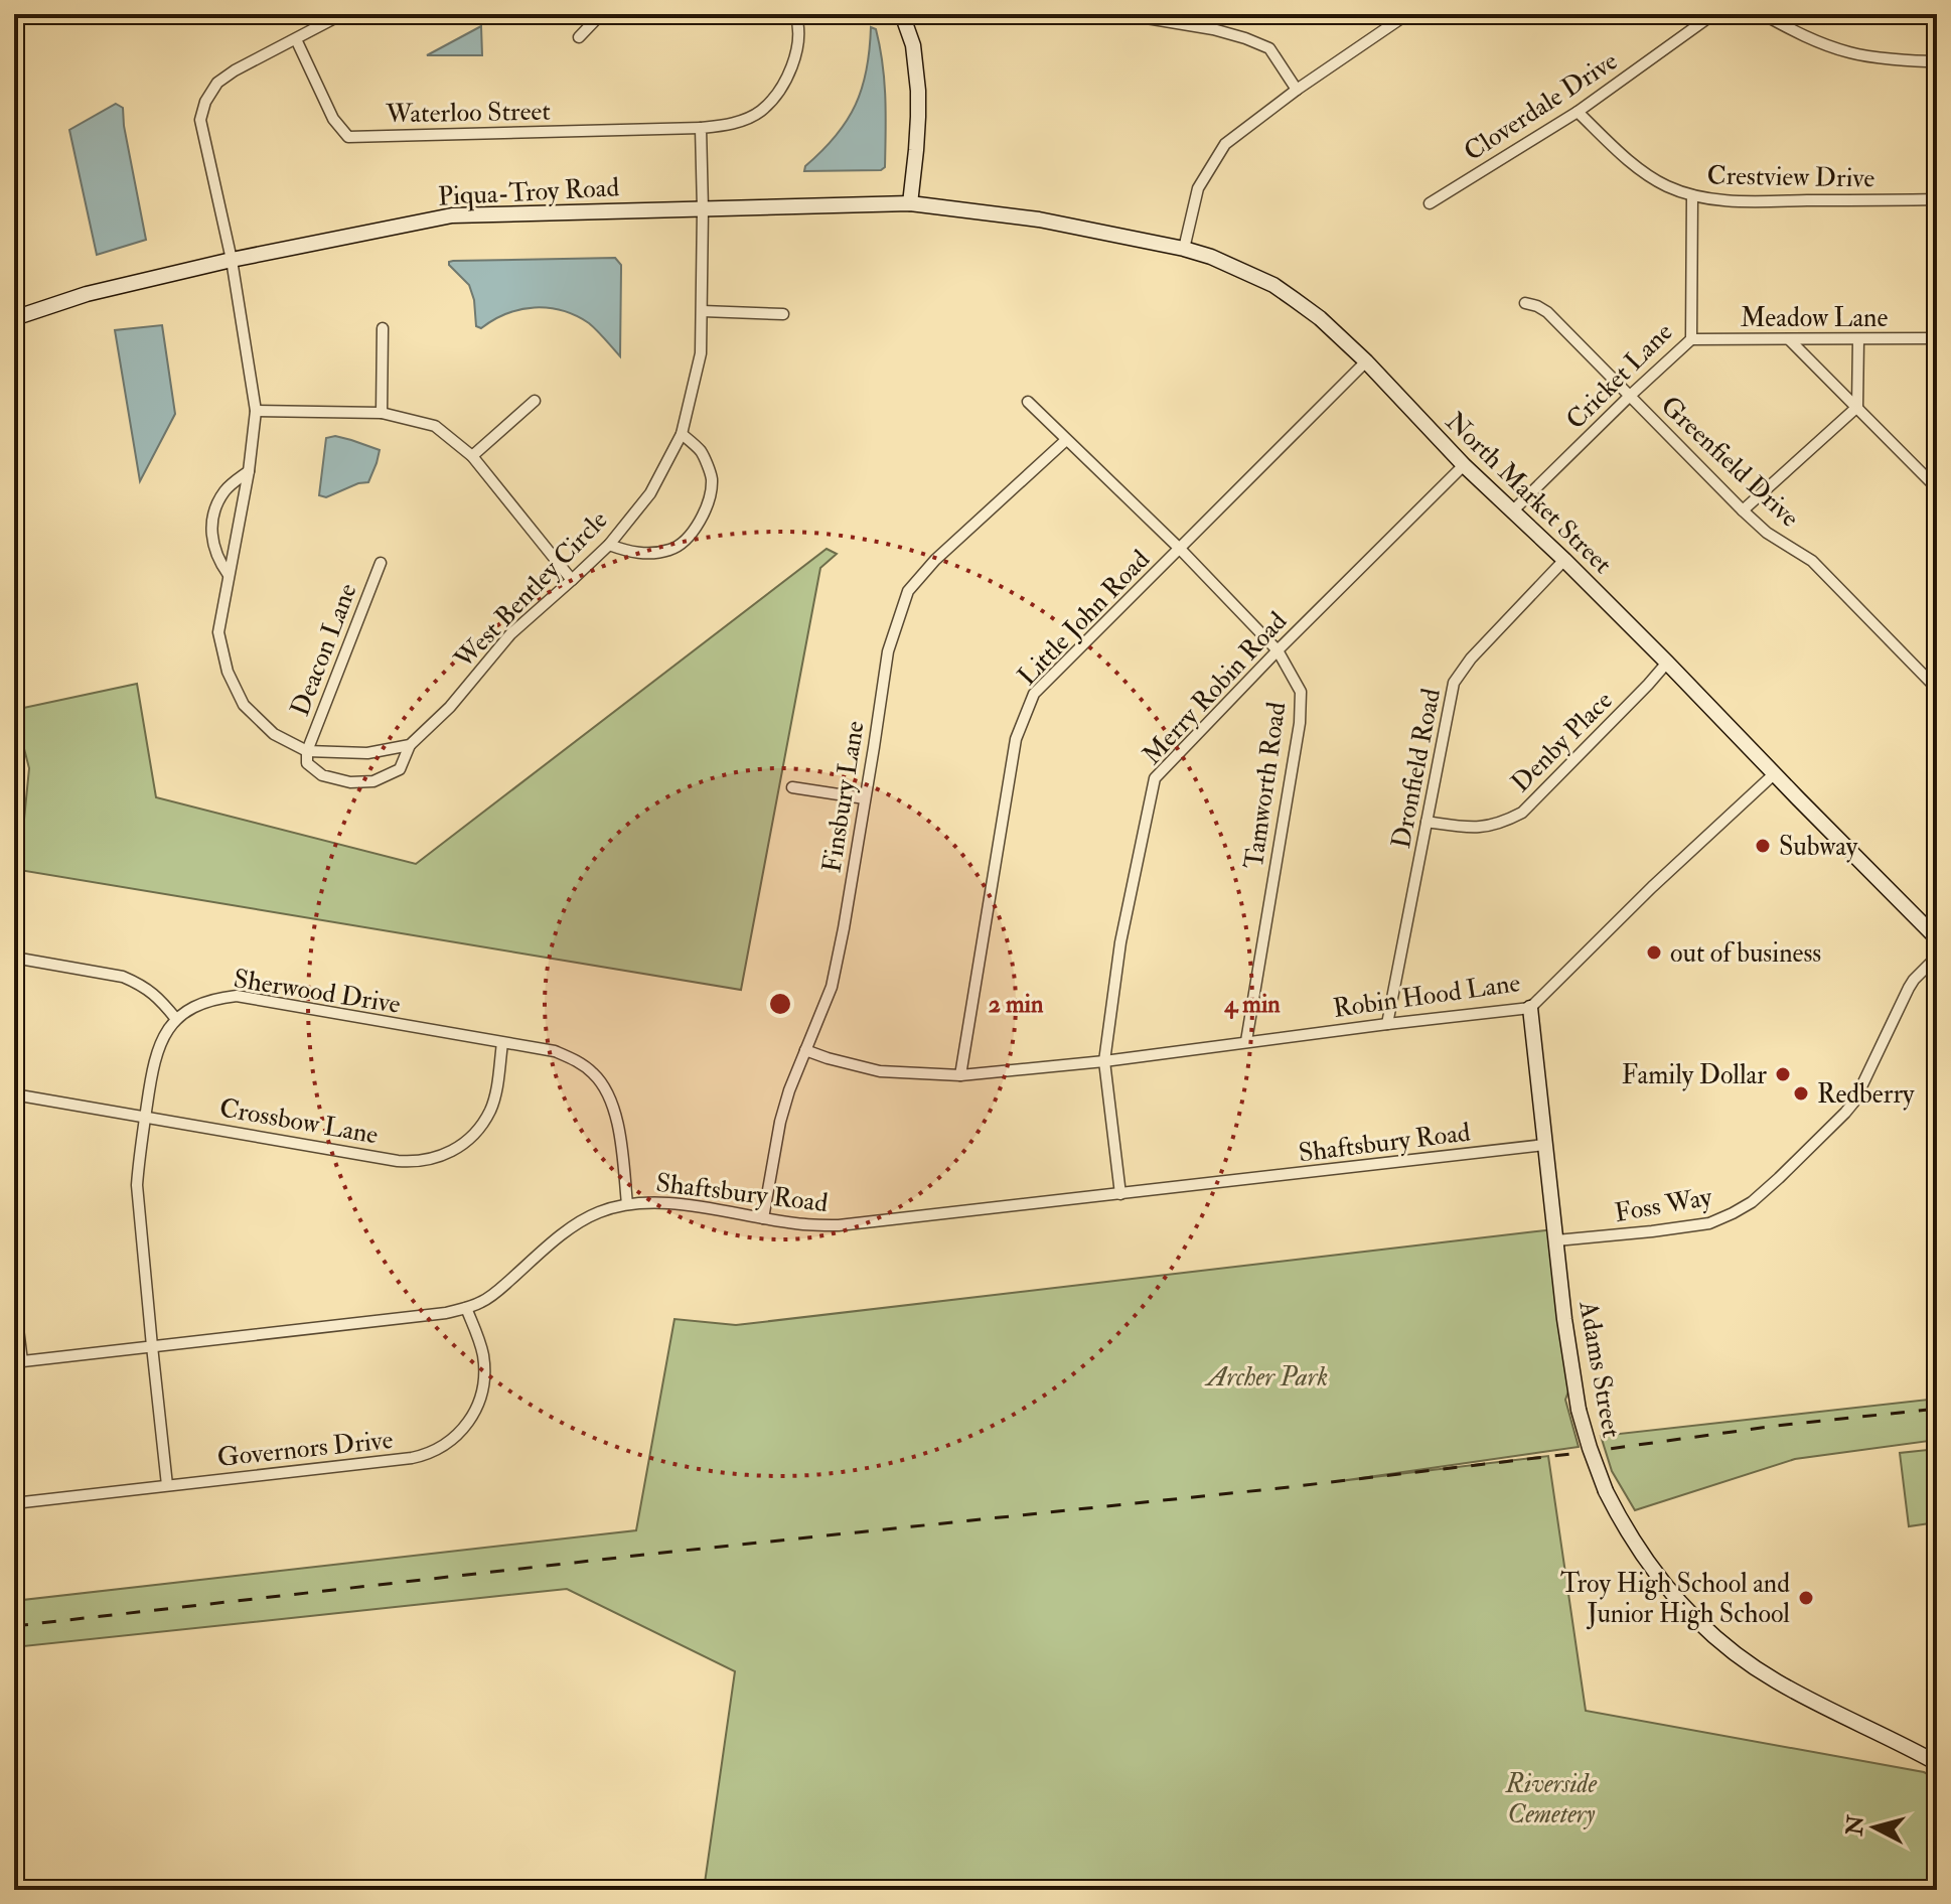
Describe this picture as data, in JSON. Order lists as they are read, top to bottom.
{
  "streets": {
    "street": [
      "Cloverdale Drive",
      "Waterloo Street",
      "Crestview Drive",
      "Piqua-Troy Road",
      "Meadow Lane",
      "Cricket Lane",
      "Greenfield Drive",
      "North Market Street",
      "West Bentley Circle",
      "Little John Road",
      "Deacon Lane",
      "Merry Robin Road",
      "Denby Place",
      "Dronfield Road",
      "Tamworth Road",
      "Finsbury Lane",
      "Sherwood Drive",
      "Robin Hood Lane",
      "Crossbow Lane",
      "Shaftsbury Road",
      "Foss Way",
      "Adams Street",
      "Governors Drive"
    ]
  },
  "crossings": [
    ["Cloverdale Drive", "Crestview Drive"],
    ["Waterloo Street", "West Bentley Circle"],
    ["Crestview Drive", "Cricket Lane"],
    ["Piqua-Troy Road", "North Market Street"],
    ["Piqua-Troy Road", "West Bentley Circle"],
    ["Meadow Lane", "Cricket Lane"],
    ["Cricket Lane", "Greenfield Drive"],
    ["Cricket Lane", "North Market Street"],
    ["North Market Street", "Little John Road"],
    ["North Market Street", "Merry Robin Road"],
    ["North Market Street", "Denby Place"],
    ["North Market Street", "Dronfield Road"],
    ["North Market Street", "Robin Hood Lane"],
    ["West Bentley Circle", "Deacon Lane"],
    ["Little John Road", "Tamworth Road"],
    ["Little John Road", "Robin Hood Lane"],
    ["Merry Robin Road", "Tamworth Road"],
    ["Merry Robin Road", "Robin Hood Lane"],
    ["Merry Robin Road", "Shaftsbury Road"],
    ["Denby Place", "Dronfield Road"],
    ["Dronfield Road", "Robin Hood Lane"],
    ["Tamworth Road", "Finsbury Lane"],
    ["Tamworth Road", "Robin Hood Lane"],
    ["Finsbury Lane", "Robin Hood Lane"],
    ["Finsbury Lane", "Shaftsbury Road"],
    ["Sherwood Drive", "Crossbow Lane"],
    ["Sherwood Drive", "Shaftsbury Road"],
    ["Robin Hood Lane", "Adams Street"],
    ["Shaftsbury Road", "Adams Street"],
    ["Shaftsbury Road", "Governors Drive"],
    ["Foss Way", "Adams Street"]
  ],
  "parks": ["Archer Park", "Riverside Cemetery"],
  "places": [
    "Subway",
    "out of business",
    "Family Dollar",
    "Redberry",
    "Troy High School and Junior High School"
  ],
  "north": "left",
  "rings": ["2 min", "4 min"]
}
